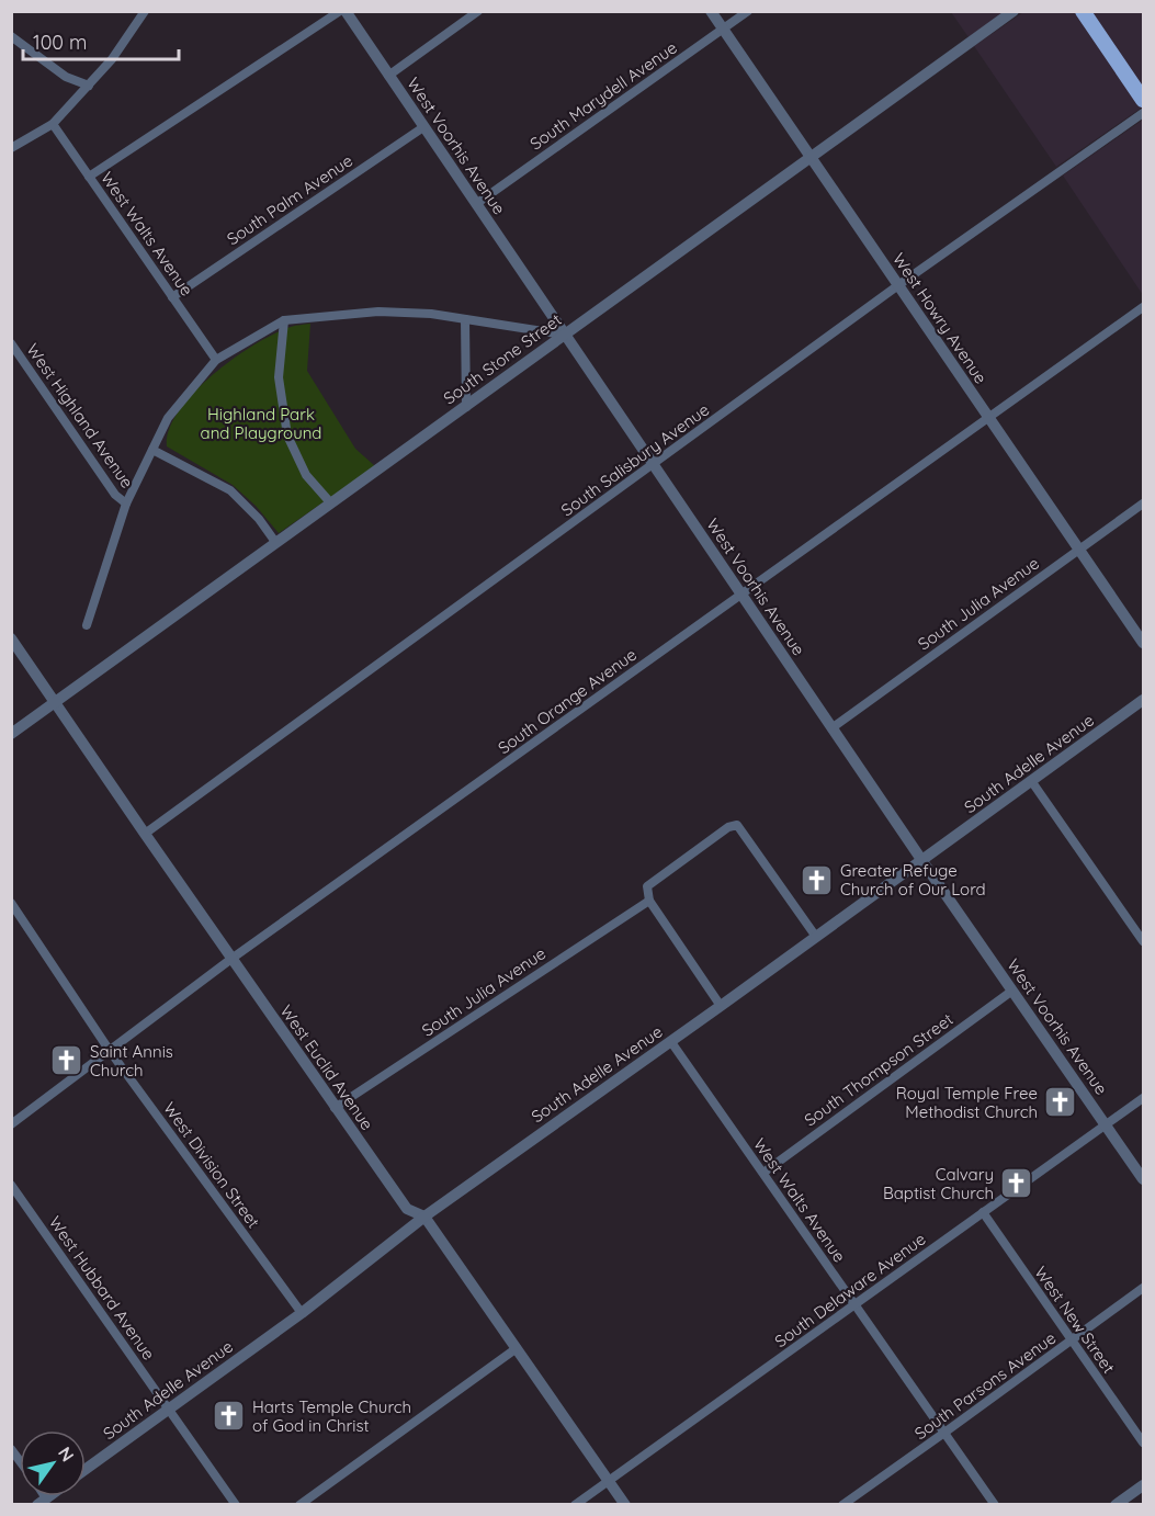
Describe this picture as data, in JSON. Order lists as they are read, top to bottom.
{
  "streets": {
    "street": [
      "South Marydell Avenue",
      "West Voorhis Avenue",
      "South Palm Avenue",
      "West Walts Avenue",
      "West Howry Avenue",
      "South Stone Street",
      "West Highland Avenue",
      "South Salisbury Avenue",
      "South Julia Avenue",
      "South Orange Avenue",
      "South Adelle Avenue",
      "West Euclid Avenue",
      "South Thompson Street",
      "West Division Street",
      "West Hubbard Avenue",
      "South Delaware Avenue",
      "West New Street",
      "South Parsons Avenue"
    ]
  },
  "crossings": [
    ["South Marydell Avenue", "West Voorhis Avenue"],
    ["South Marydell Avenue", "West Howry Avenue"],
    ["West Voorhis Avenue", "South Palm Avenue"],
    ["West Voorhis Avenue", "South Stone Street"],
    ["West Voorhis Avenue", "South Salisbury Avenue"],
    ["West Voorhis Avenue", "South Julia Avenue"],
    ["West Voorhis Avenue", "South Orange Avenue"],
    ["West Voorhis Avenue", "South Adelle Avenue"],
    ["West Voorhis Avenue", "South Thompson Street"],
    ["West Voorhis Avenue", "South Delaware Avenue"],
    ["South Palm Avenue", "West Walts Avenue"],
    ["West Walts Avenue", "South Adelle Avenue"],
    ["West Walts Avenue", "South Thompson Street"],
    ["West Walts Avenue", "South Delaware Avenue"],
    ["West Walts Avenue", "South Parsons Avenue"],
    ["West Howry Avenue", "South Stone Street"],
    ["West Howry Avenue", "South Salisbury Avenue"],
    ["West Howry Avenue", "South Julia Avenue"],
    ["West Howry Avenue", "South Orange Avenue"],
    ["South Stone Street", "West Euclid Avenue"],
    ["South Salisbury Avenue", "West Euclid Avenue"],
    ["South Julia Avenue", "West Euclid Avenue"],
    ["South Orange Avenue", "West Euclid Avenue"],
    ["South Orange Avenue", "West Division Street"],
    ["South Adelle Avenue", "West Euclid Avenue"],
    ["South Adelle Avenue", "West Division Street"],
    ["South Adelle Avenue", "West Hubbard Avenue"],
    ["West Euclid Avenue", "South Delaware Avenue"],
    ["South Delaware Avenue", "West New Street"],
    ["West New Street", "South Parsons Avenue"]
  ],
  "parks": ["Highland Park and Playground"],
  "places": {
    "church": [
      "Greater Refuge Church of Our Lord",
      "Saint Annis Church",
      "Royal Temple Free Methodist Church",
      "Calvary Baptist Church",
      "Harts Temple Church of God in Christ"
    ]
  },
  "scale_bar": "100 m",
  "north": "top right"
}
